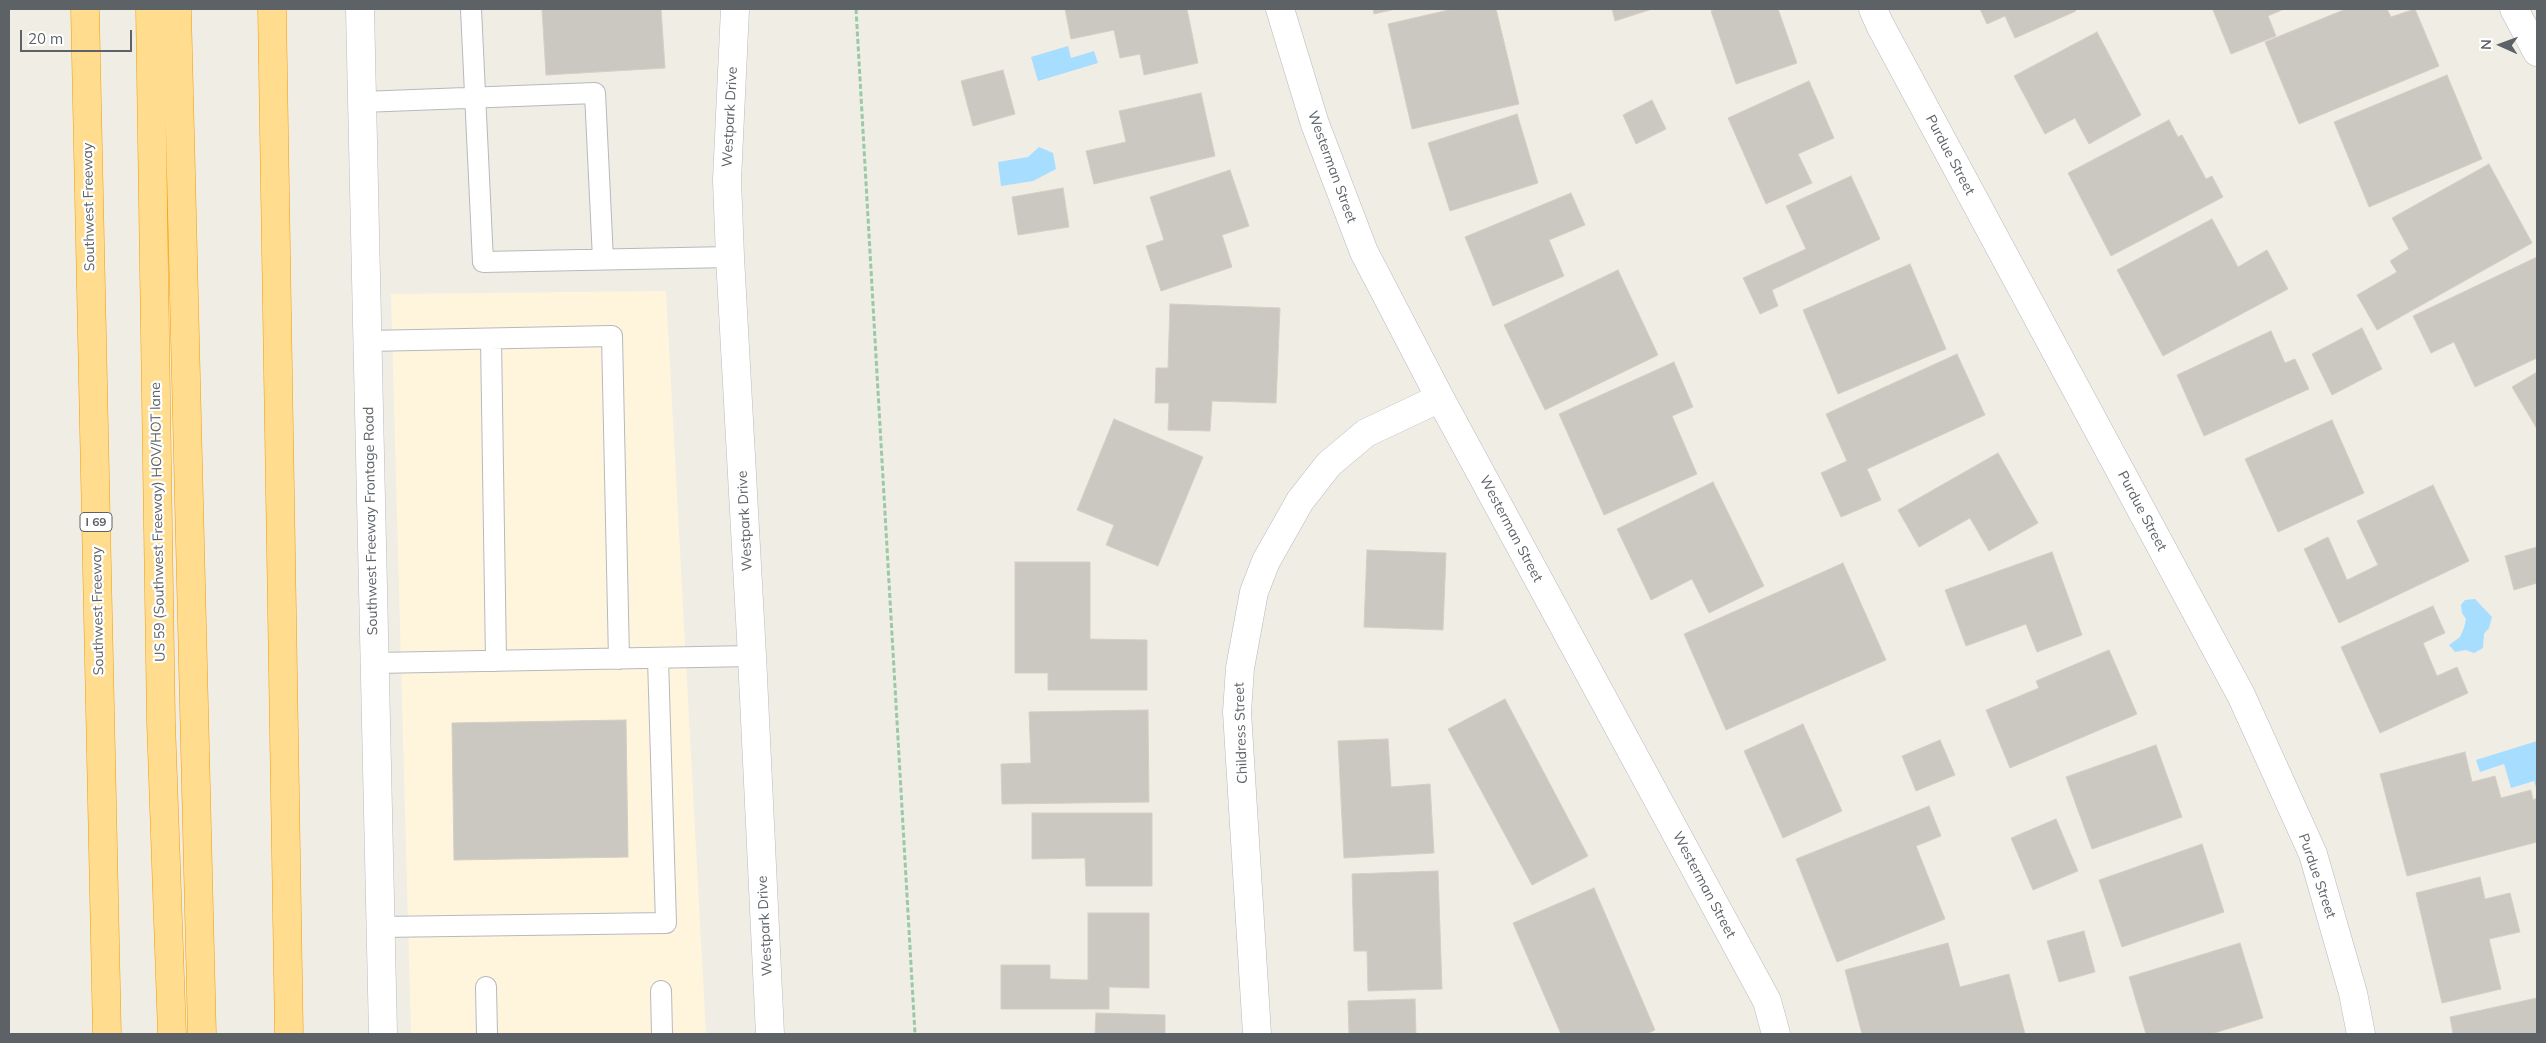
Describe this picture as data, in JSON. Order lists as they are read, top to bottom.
{
  "streets": {
    "highway": ["Southwest Freeway", "I 69", "US 59 (Southwest Freeway) HOV/HOT lane"],
    "street": [
      "Westpark Drive",
      "Purdue Street",
      "Westerman Street",
      "Southwest Freeway Frontage Road",
      "Childress Street"
    ]
  },
  "crossings": [
    ["Westerman Street", "Childress Street"]
  ],
  "scale_bar": "20 m",
  "north": "left"
}
